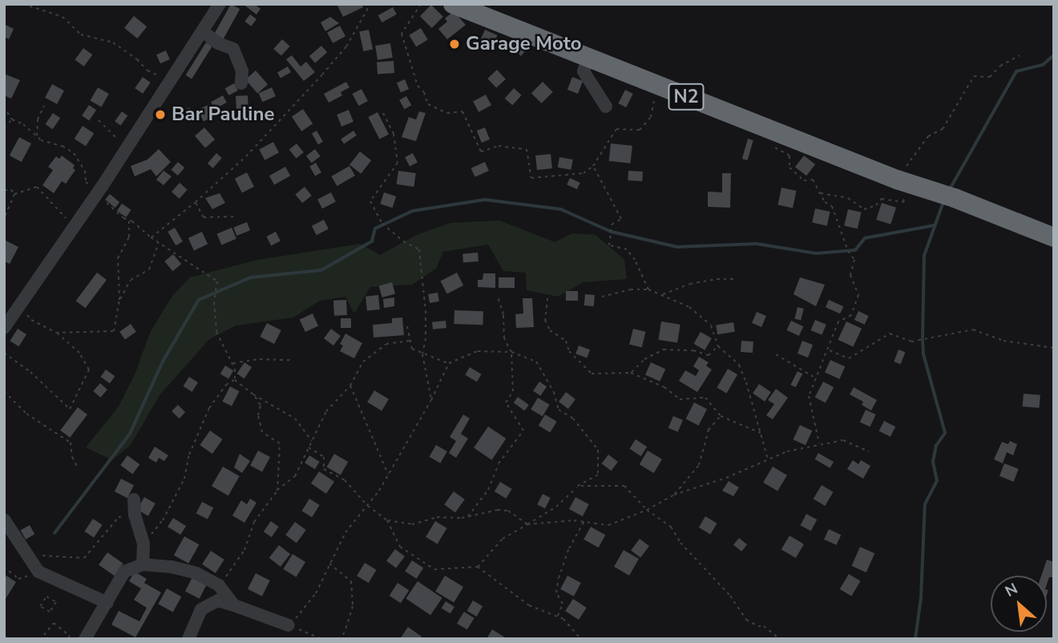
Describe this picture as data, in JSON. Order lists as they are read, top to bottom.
{
  "streets": {
    "highway": ["N2"]
  },
  "places": ["Garage Moto", "Bar Pauline"],
  "north": "top left"
}
